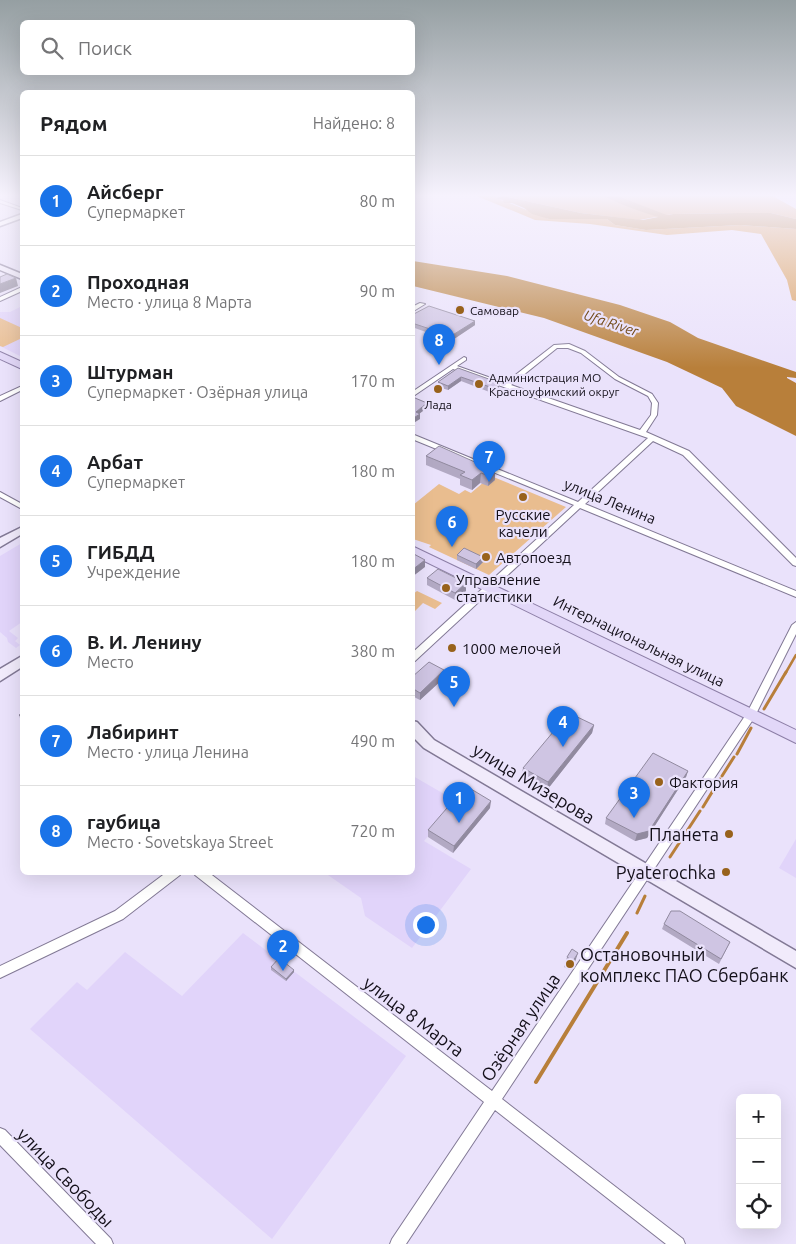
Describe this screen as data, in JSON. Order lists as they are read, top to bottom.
{
  "streets": {
    "main road": ["Интернациональная улица", "улица Мизерова"],
    "street": [
      "улица Ленина",
      "улица 8 Марта",
      "Озёрная улица",
      "улица Свободы"
    ]
  },
  "crossings": [
    ["Интернациональная улица", "Озёрная улица"],
    ["улица Мизерова", "Озёрная улица"],
    ["улица 8 Марта", "Озёрная улица"]
  ],
  "water": ["Ufa River"],
  "places": [
    "Самовар",
    "Администрация МО Красноуфимский округ",
    "Лада",
    "Русские качели",
    "Автопоезд",
    "Управление статистики",
    "1000 мелочей",
    "Фактория",
    "Планета",
    "Pyaterochka",
    "Остановочный комплекс ПАО Сбербанк"
  ],
  "page": {
    "search": "Поиск",
    "heading": ["Рядом", "Найдено: 8"],
    "list": [
      {
        "mark": "1",
        "name": "Айсберг",
        "note": "Супермаркет",
        "value": "80 m"
      },
      {
        "mark": "2",
        "name": "Проходная",
        "note": "Место · улица 8 Марта",
        "value": "90 m"
      },
      {
        "mark": "3",
        "name": "Штурман",
        "note": "Супермаркет · Озёрная улица",
        "value": "170 m"
      },
      {
        "mark": "4",
        "name": "Арбат",
        "note": "Супермаркет",
        "value": "180 m"
      },
      {
        "mark": "5",
        "name": "ГИБДД",
        "note": "Учреждение",
        "value": "180 m"
      },
      {
        "mark": "6",
        "name": "В. И. Ленину",
        "note": "Место",
        "value": "380 m"
      },
      {
        "mark": "7",
        "name": "Лабиринт",
        "note": "Место · улица Ленина",
        "value": "490 m"
      },
      {
        "mark": "8",
        "name": "гаубица",
        "note": "Место · Sovetskaya Street",
        "value": "720 m"
      }
    ],
    "pins": [
      "8",
      "7",
      "6",
      "5",
      "4",
      "3",
      "1",
      "2"
    ],
    "map_buttons": ["+", "−"]
  }
}
